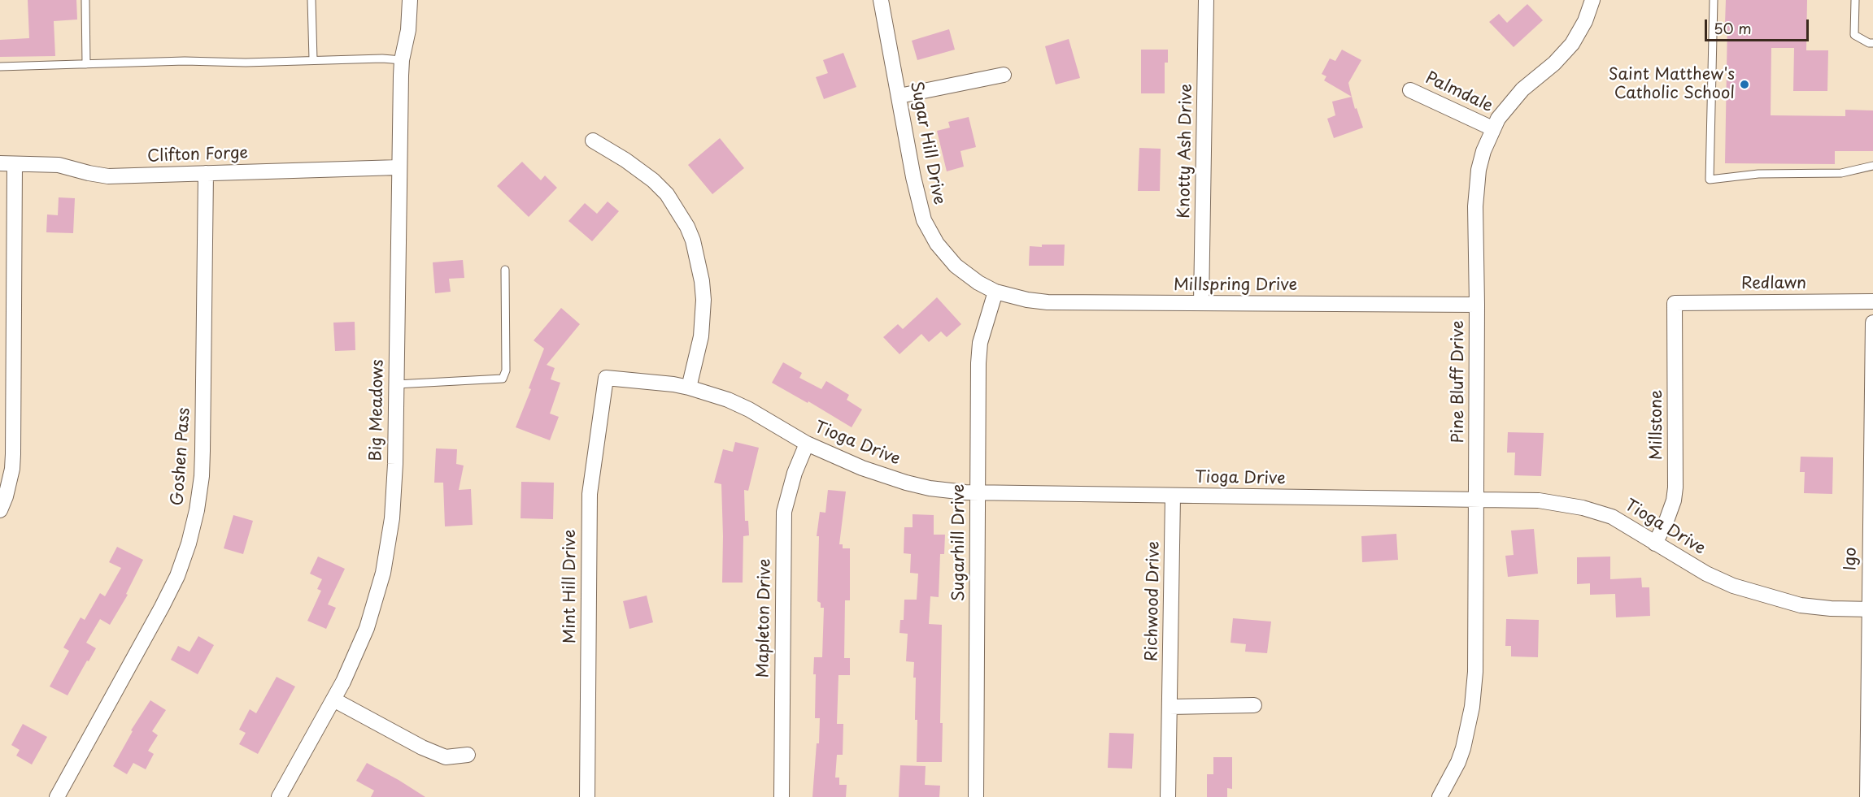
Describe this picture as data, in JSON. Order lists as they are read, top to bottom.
{
  "streets": {
    "street": [
      "Palmdale",
      "Sugar Hill Drive",
      "Knotty Ash Drive",
      "Clifton Forge",
      "Redlawn",
      "Millspring Drive",
      "Pine Bluff Drive",
      "Big Meadows",
      "Millstone",
      "Tioga Drive",
      "Goshen Pass",
      "Sugarhill Drive",
      "Igo",
      "Mint Hill Drive",
      "Richwood Drive",
      "Mapleton Drive"
    ]
  },
  "crossings": [
    ["Palmdale", "Pine Bluff Drive"],
    ["Sugar Hill Drive", "Millspring Drive"],
    ["Sugar Hill Drive", "Sugarhill Drive"],
    ["Knotty Ash Drive", "Millspring Drive"],
    ["Clifton Forge", "Big Meadows"],
    ["Clifton Forge", "Goshen Pass"],
    ["Redlawn", "Millstone"],
    ["Millspring Drive", "Pine Bluff Drive"],
    ["Millspring Drive", "Sugarhill Drive"],
    ["Pine Bluff Drive", "Tioga Drive"],
    ["Millstone", "Tioga Drive"],
    ["Tioga Drive", "Sugarhill Drive"],
    ["Tioga Drive", "Igo"],
    ["Tioga Drive", "Mint Hill Drive"],
    ["Tioga Drive", "Richwood Drive"],
    ["Tioga Drive", "Mapleton Drive"]
  ],
  "places": ["Saint Matthew's Catholic School"],
  "scale_bar": "50 m"
}
